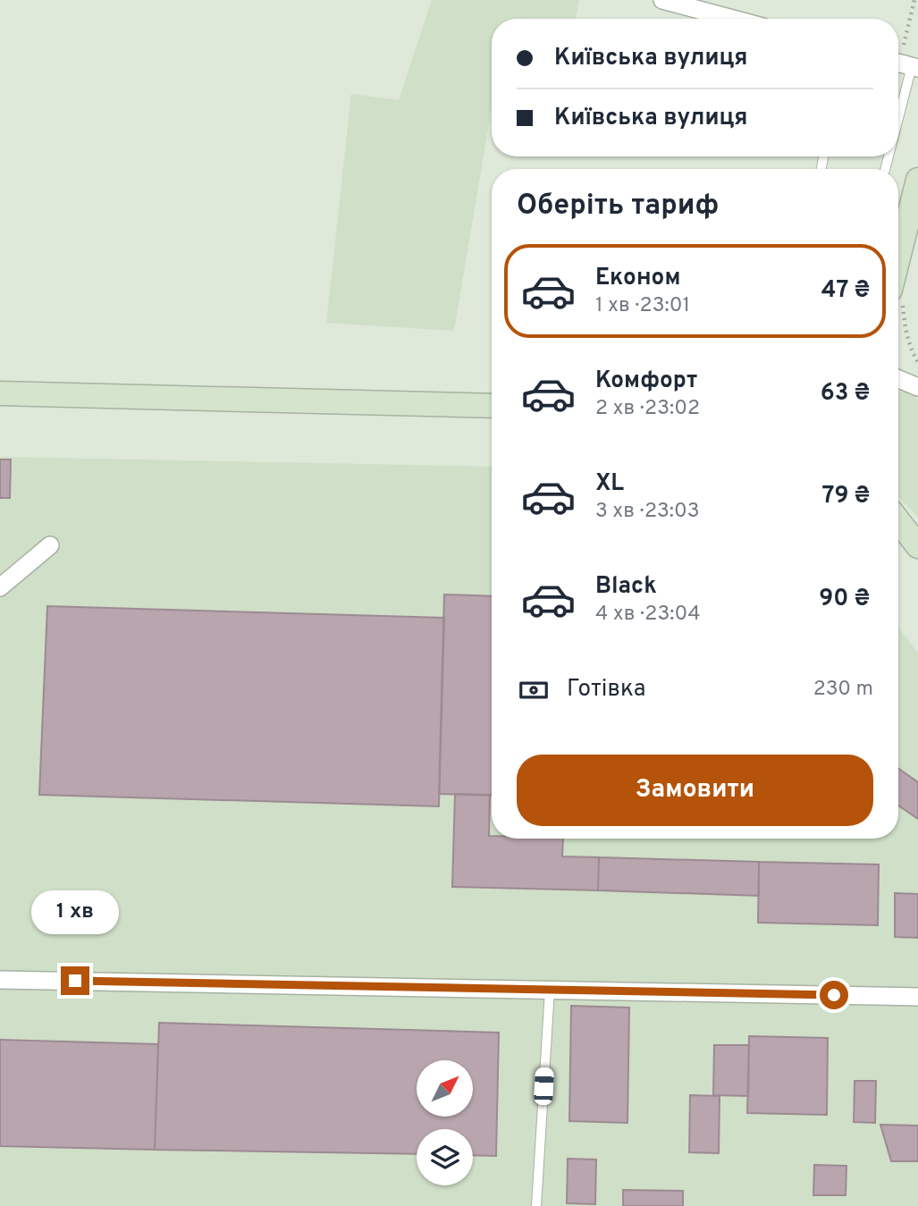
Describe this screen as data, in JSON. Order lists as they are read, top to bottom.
{
  "north": "top right",
  "page": {
    "banner": ["Київська вулиця", "Київська вулиця"],
    "heading": "Оберіть тариф",
    "list": [
      {
        "name": "Економ",
        "note": "1 хв · 23:01",
        "value": "47 ₴"
      },
      {
        "name": "Комфорт",
        "note": "2 хв · 23:02",
        "value": "63 ₴"
      },
      {
        "name": "XL",
        "note": "3 хв · 23:03",
        "value": "79 ₴"
      },
      {
        "name": "Black",
        "note": "4 хв · 23:04",
        "value": "90 ₴"
      }
    ],
    "pay": ["Готівка", "230 m"],
    "buttons": "Замовити",
    "bubble": "1 хв"
  }
}
